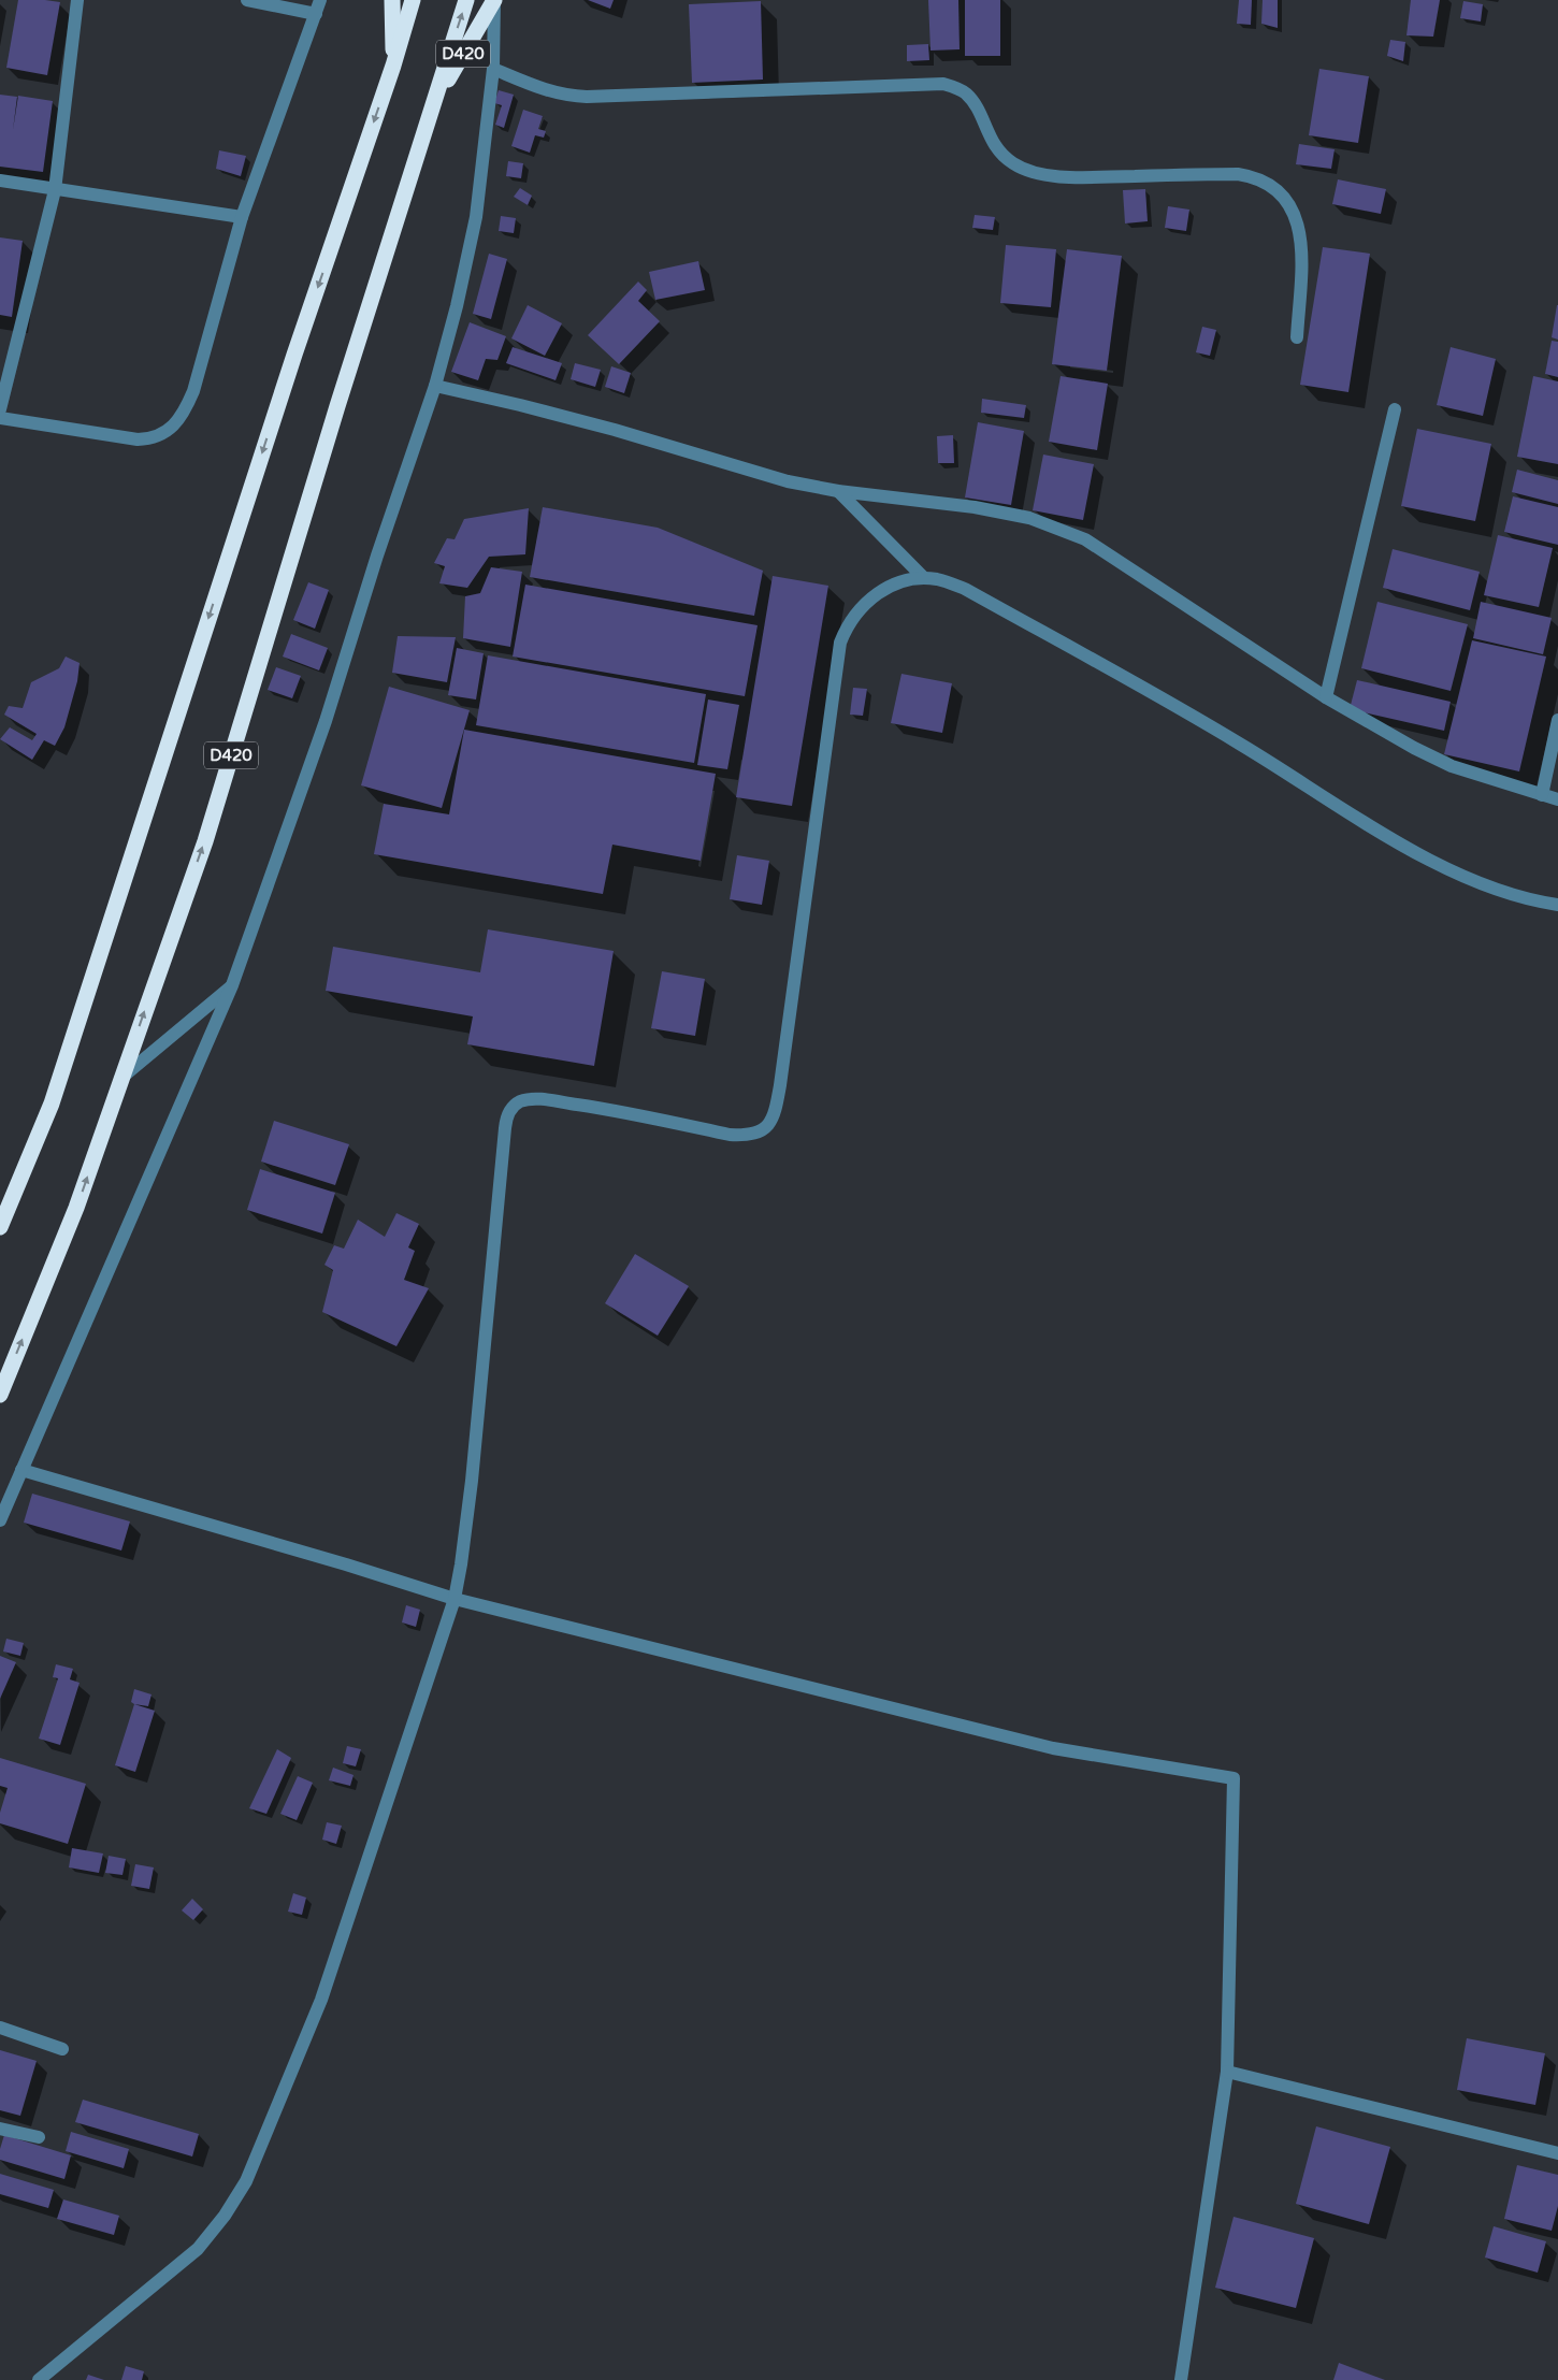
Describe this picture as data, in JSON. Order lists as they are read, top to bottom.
{
  "streets": {
    "highway": ["D420"]
  }
}
